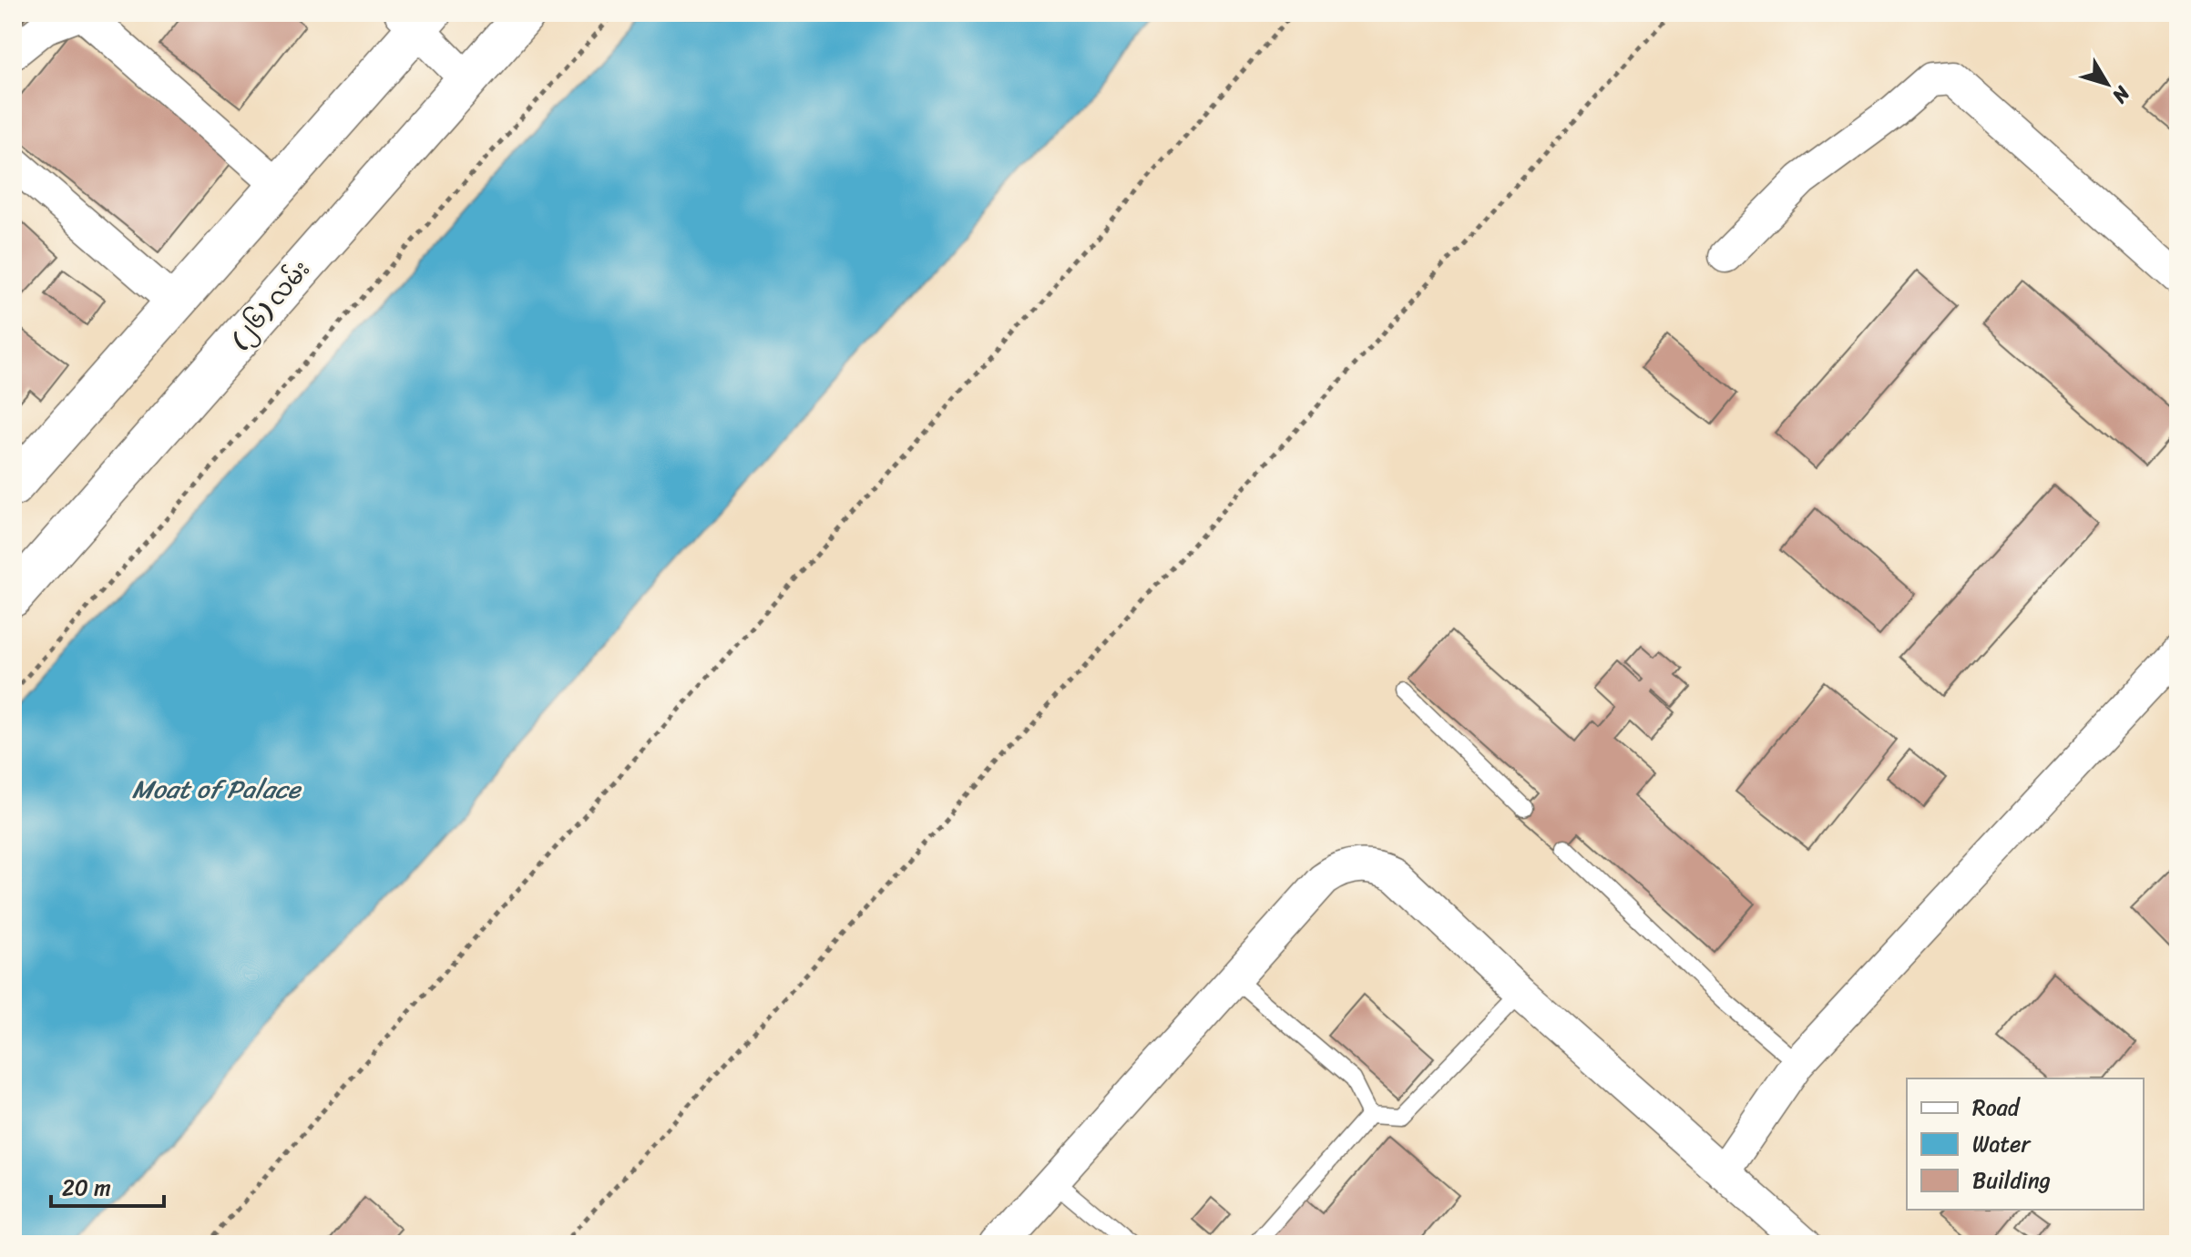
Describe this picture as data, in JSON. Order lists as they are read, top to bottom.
{
  "streets": {
    "main road": ["(၂၆) လမ်း"]
  },
  "water": ["Moat of Palace"],
  "legend": ["Road", "Water", "Building"],
  "scale_bar": "20 m",
  "north": "bottom right"
}
